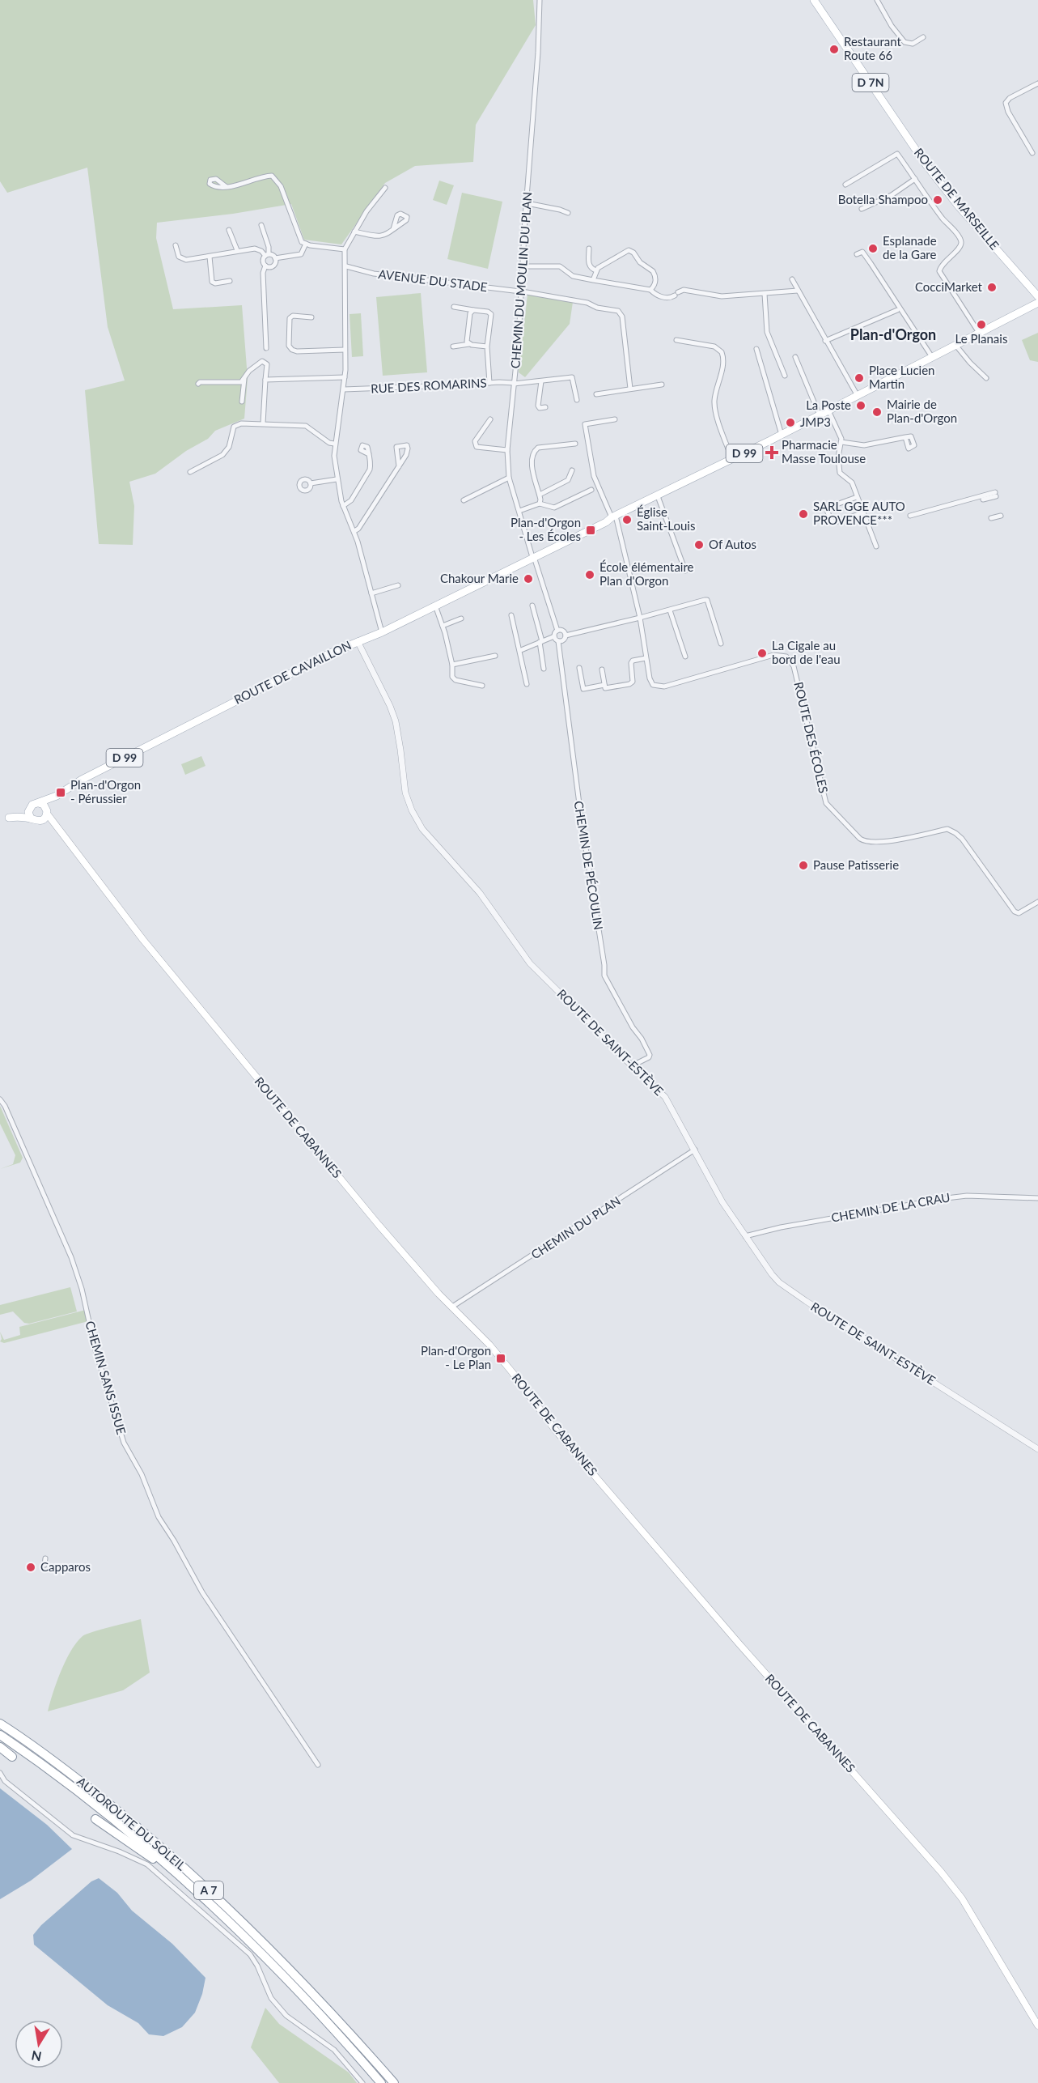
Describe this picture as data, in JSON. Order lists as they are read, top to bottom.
{
  "streets": {
    "highway": ["AUTOROUTE DU SOLEIL", "A 7"],
    "main road": [
      "D 7N",
      "ROUTE DE MARSEILLE",
      "D 99",
      "ROUTE DE CAVAILLON",
      "ROUTE DE CABANNES"
    ],
    "street": [
      "CHEMIN DU MOULIN DU PLAN",
      "AVENUE DU STADE",
      "RUE DES ROMARINS",
      "ROUTE DES ÉCOLES",
      "CHEMIN DE PÉCOULIN",
      "ROUTE DE SAINT-ESTÈVE",
      "CHEMIN DE LA CRAU",
      "CHEMIN DU PLAN",
      "CHEMIN SANS ISSUE"
    ]
  },
  "crossings": [
    ["CHEMIN DU MOULIN DU PLAN", "AVENUE DU STADE"],
    ["CHEMIN DU MOULIN DU PLAN", "RUE DES ROMARINS"],
    ["CHEMIN DU MOULIN DU PLAN", "ROUTE DE CAVAILLON"],
    ["ROUTE DE CAVAILLON", "ROUTE DES ÉCOLES"],
    ["ROUTE DE CAVAILLON", "ROUTE DE SAINT-ESTÈVE"],
    ["ROUTE DE CAVAILLON", "ROUTE DE CABANNES"],
    ["CHEMIN DE PÉCOULIN", "ROUTE DE SAINT-ESTÈVE"],
    ["ROUTE DE SAINT-ESTÈVE", "CHEMIN DE LA CRAU"],
    ["ROUTE DE SAINT-ESTÈVE", "CHEMIN DU PLAN"],
    ["ROUTE DE CABANNES", "CHEMIN DU PLAN"]
  ],
  "districts": ["Plan-d'Orgon"],
  "places": {
    "other": [
      "Restaurant Route 66",
      "Botella Shampoo",
      "Esplanade de la Gare",
      "CocciMarket",
      "Le Planais",
      "Place Lucien Martin",
      "La Poste",
      "Mairie de Plan-d'Orgon",
      "JMP3",
      "SARL GGE AUTO PROVENCE***",
      "Église Saint-Louis",
      "Of Autos",
      "École élémentaire Plan d'Orgon",
      "Chakour Marie",
      "La Cigale au bord de l'eau",
      "Pause Patisserie",
      "Capparos"
    ],
    "health": ["Pharmacie Masse Toulouse"],
    "transit": ["Plan-d'Orgon - Les Écoles", "Plan-d'Orgon - Pérussier", "Plan-d'Orgon - Le Plan"]
  },
  "north": "bottom"
}
